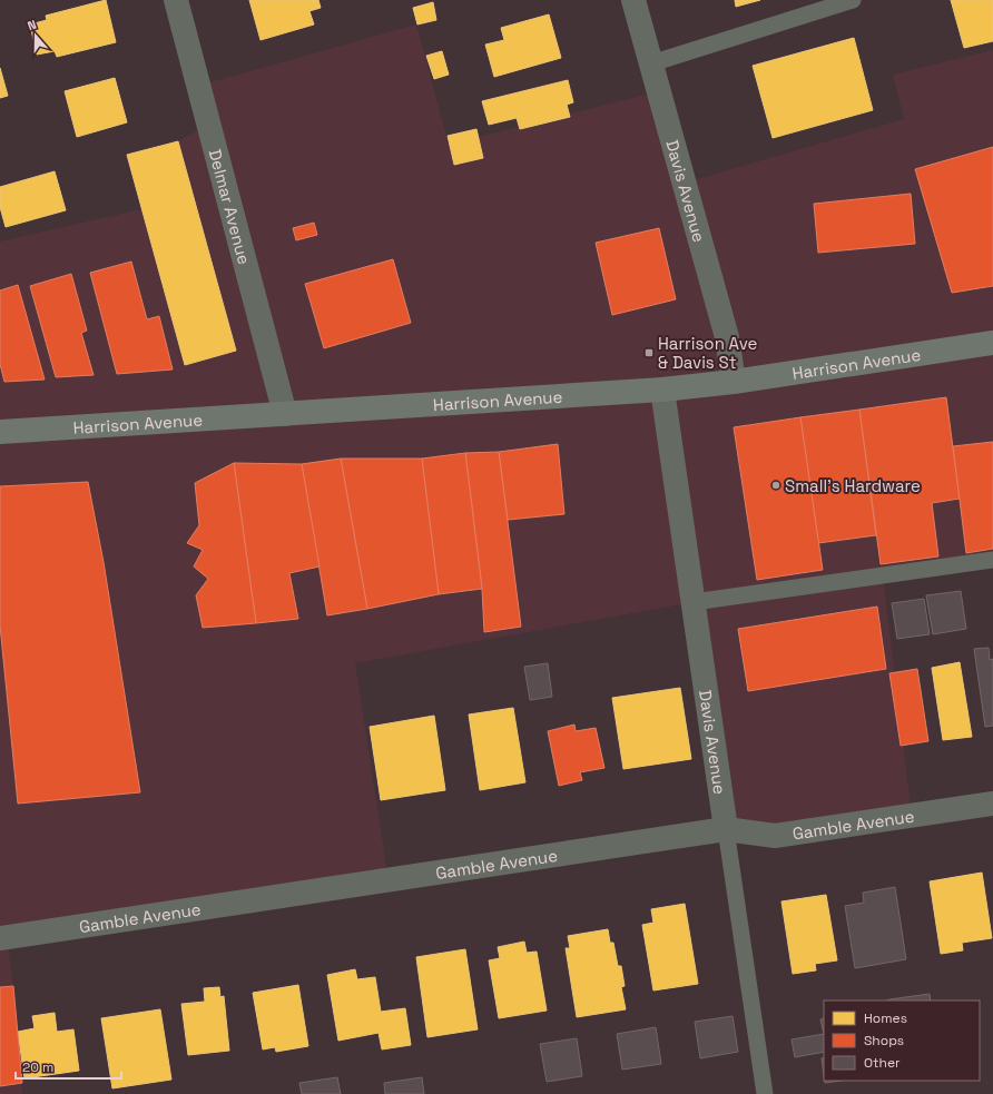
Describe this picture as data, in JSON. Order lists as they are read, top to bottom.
{
  "streets": {
    "main road": ["Harrison Avenue"],
    "street": ["Davis Avenue", "Delmar Avenue", "Gamble Avenue"]
  },
  "crossings": [
    ["Davis Avenue", "Harrison Avenue"],
    ["Davis Avenue", "Gamble Avenue"],
    ["Delmar Avenue", "Harrison Avenue"]
  ],
  "places": {
    "transit": ["Harrison Ave & Davis St"],
    "other": ["Small's Hardware"]
  },
  "legend": ["Homes", "Shops", "Other"],
  "scale_bar": "20 m",
  "north": "top"
}
